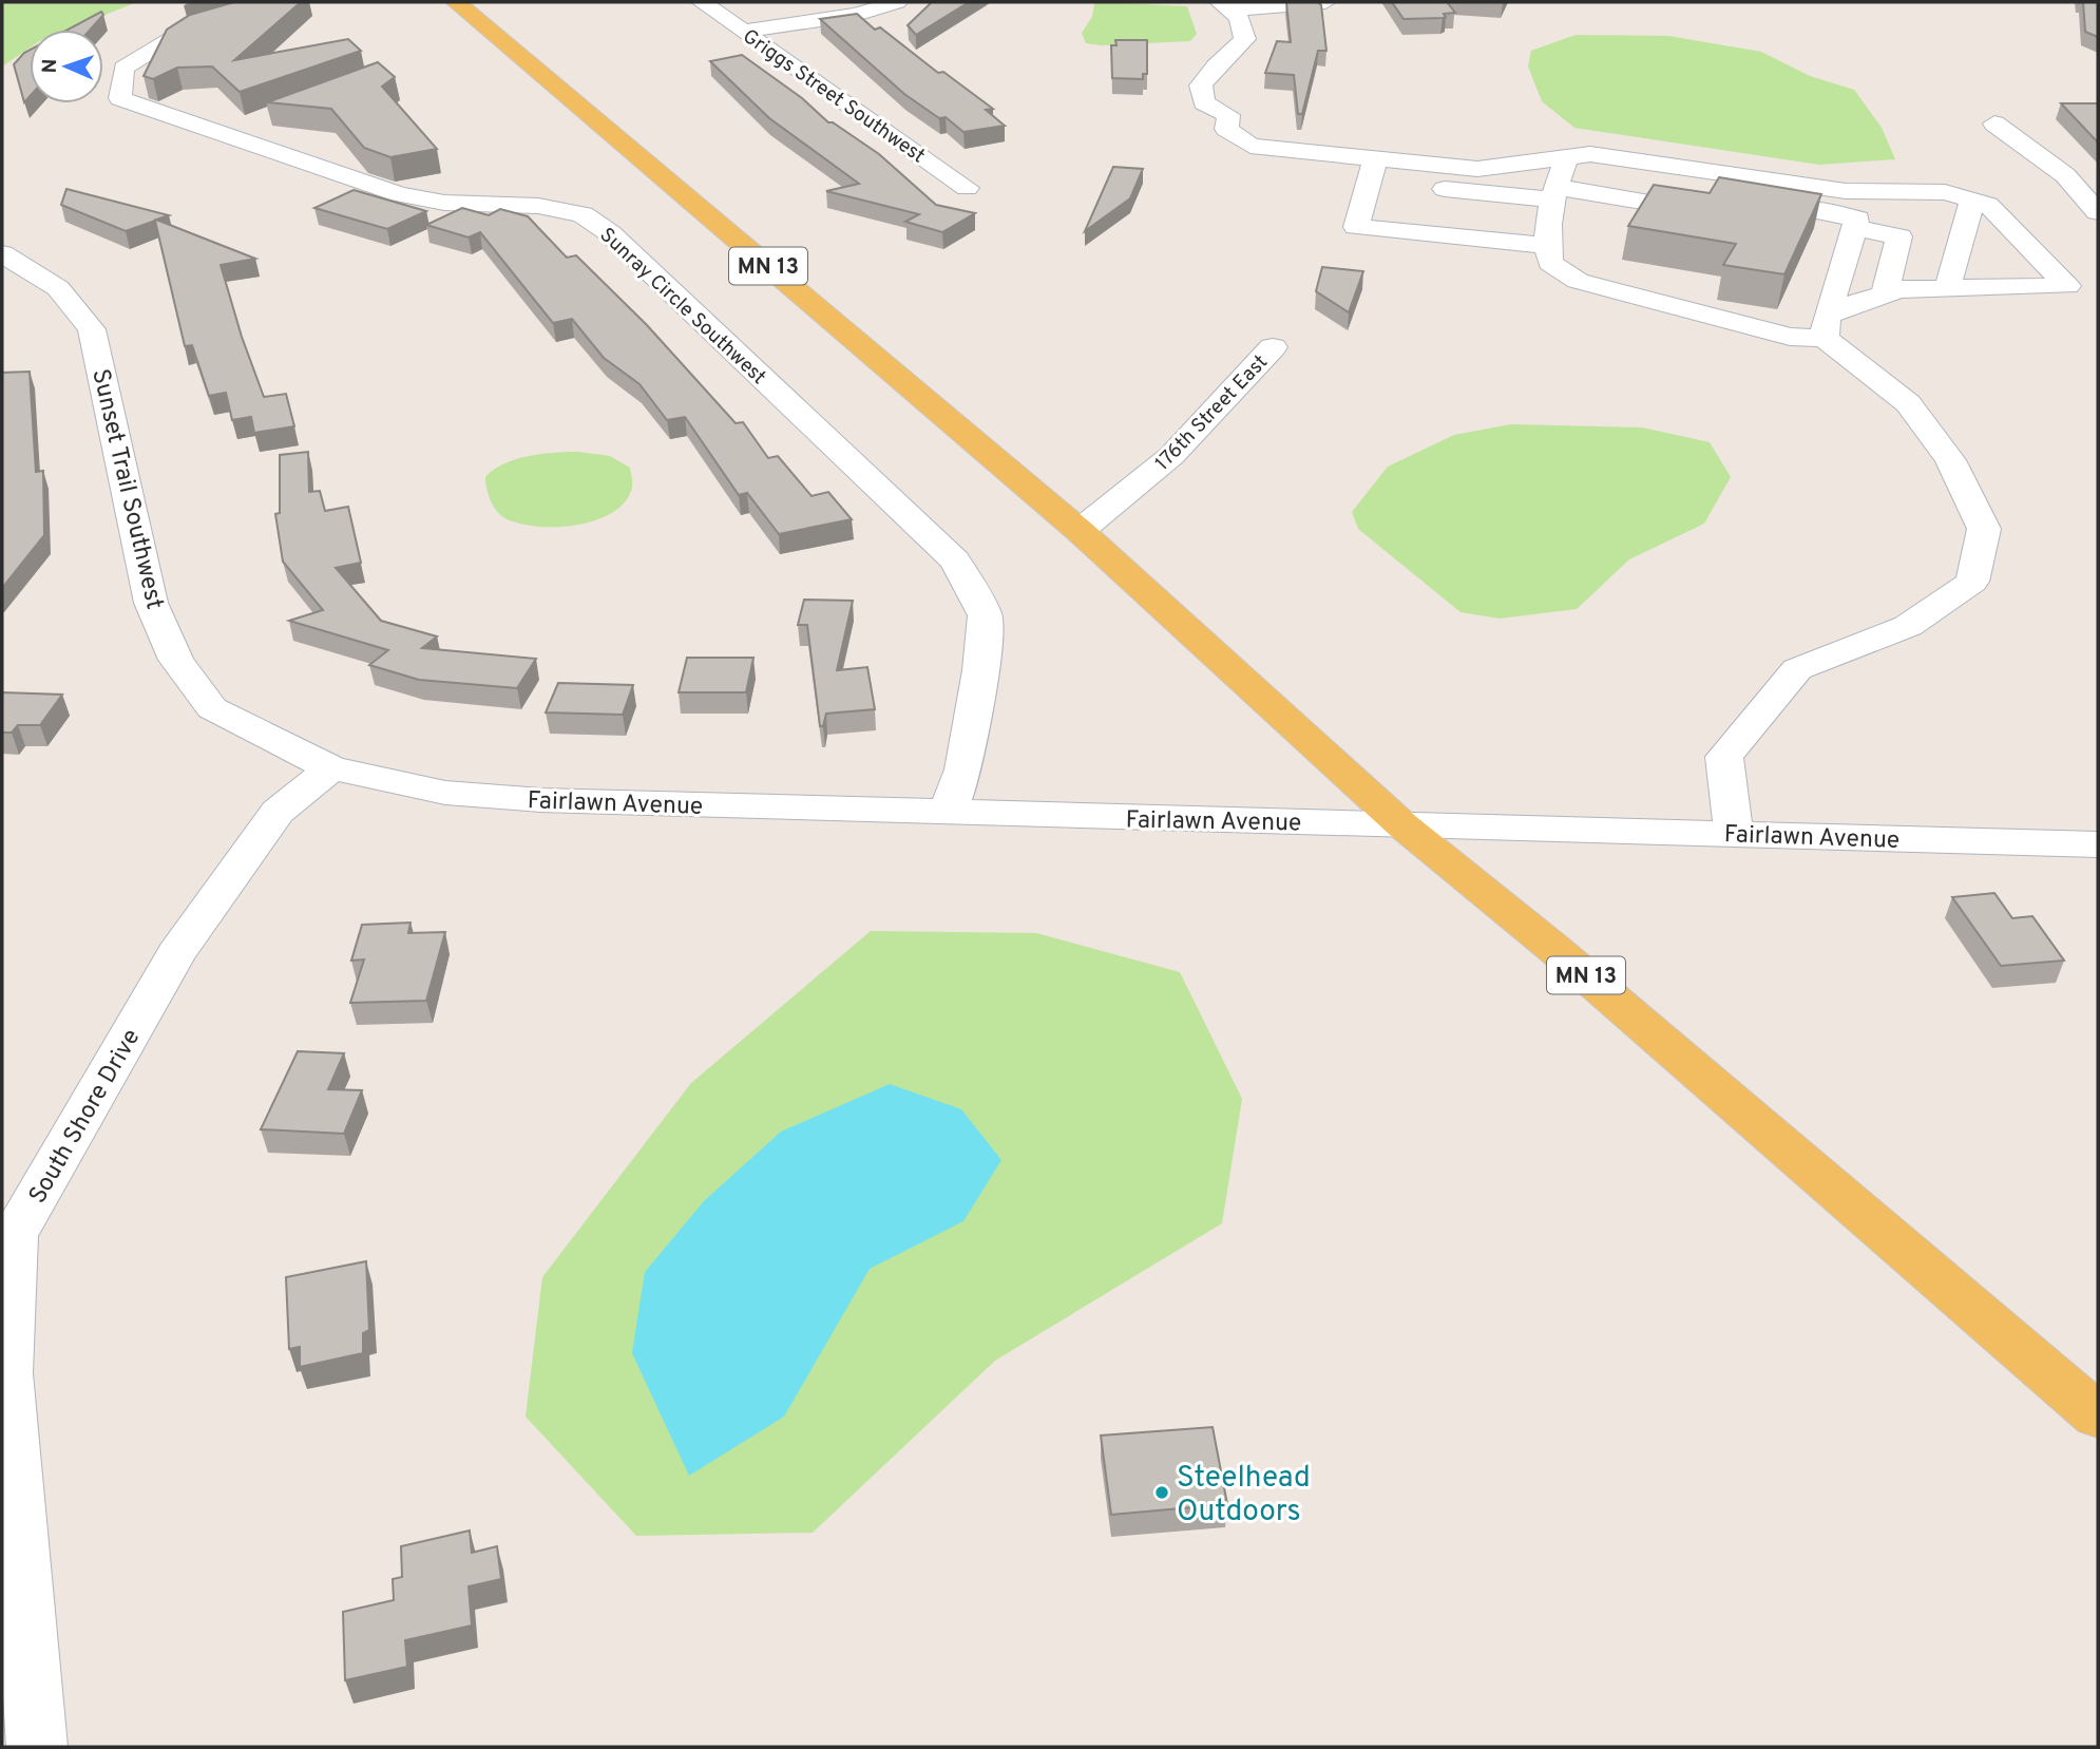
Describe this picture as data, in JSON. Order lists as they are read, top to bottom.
{
  "streets": {
    "main road": ["MN 13"],
    "street": [
      "Griggs Street Southwest",
      "Sunray Circle Southwest",
      "176th Street East",
      "Sunset Trail Southwest",
      "Fairlawn Avenue",
      "South Shore Drive"
    ]
  },
  "crossings": [
    ["MN 13", "176th Street East"],
    ["MN 13", "Fairlawn Avenue"],
    ["Sunray Circle Southwest", "Fairlawn Avenue"],
    ["Sunset Trail Southwest", "Fairlawn Avenue"],
    ["Sunset Trail Southwest", "South Shore Drive"],
    ["Fairlawn Avenue", "South Shore Drive"]
  ],
  "places": ["Steelhead Outdoors"],
  "north": "left"
}
